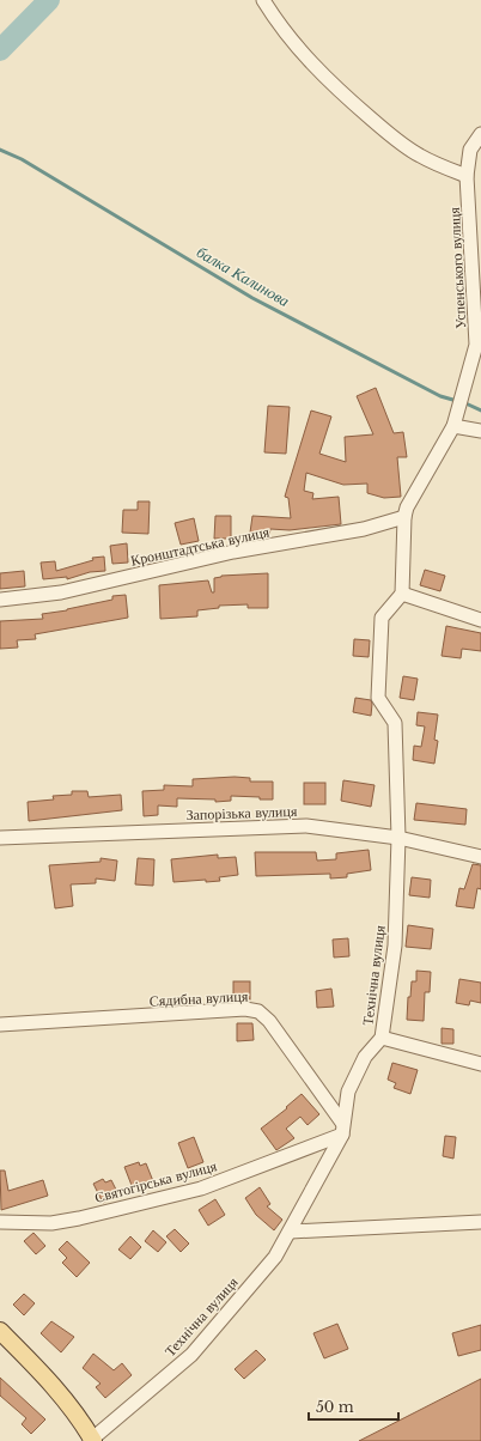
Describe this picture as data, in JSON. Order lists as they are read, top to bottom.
{
  "streets": {
    "street": [
      "Успенського вулиця",
      "Кронштадтська вулиця",
      "Запорізька вулиця",
      "Технічна вулиця",
      "Сядибна вулиця",
      "Святогірська вулиця"
    ]
  },
  "crossings": [
    ["Успенського вулиця", "Кронштадтська вулиця"],
    ["Запорізька вулиця", "Технічна вулиця"],
    ["Технічна вулиця", "Сядибна вулиця"],
    ["Технічна вулиця", "Святогірська вулиця"],
    ["Сядибна вулиця", "Святогірська вулиця"]
  ],
  "water": ["балка Калинова"],
  "scale_bar": "50 m"
}
